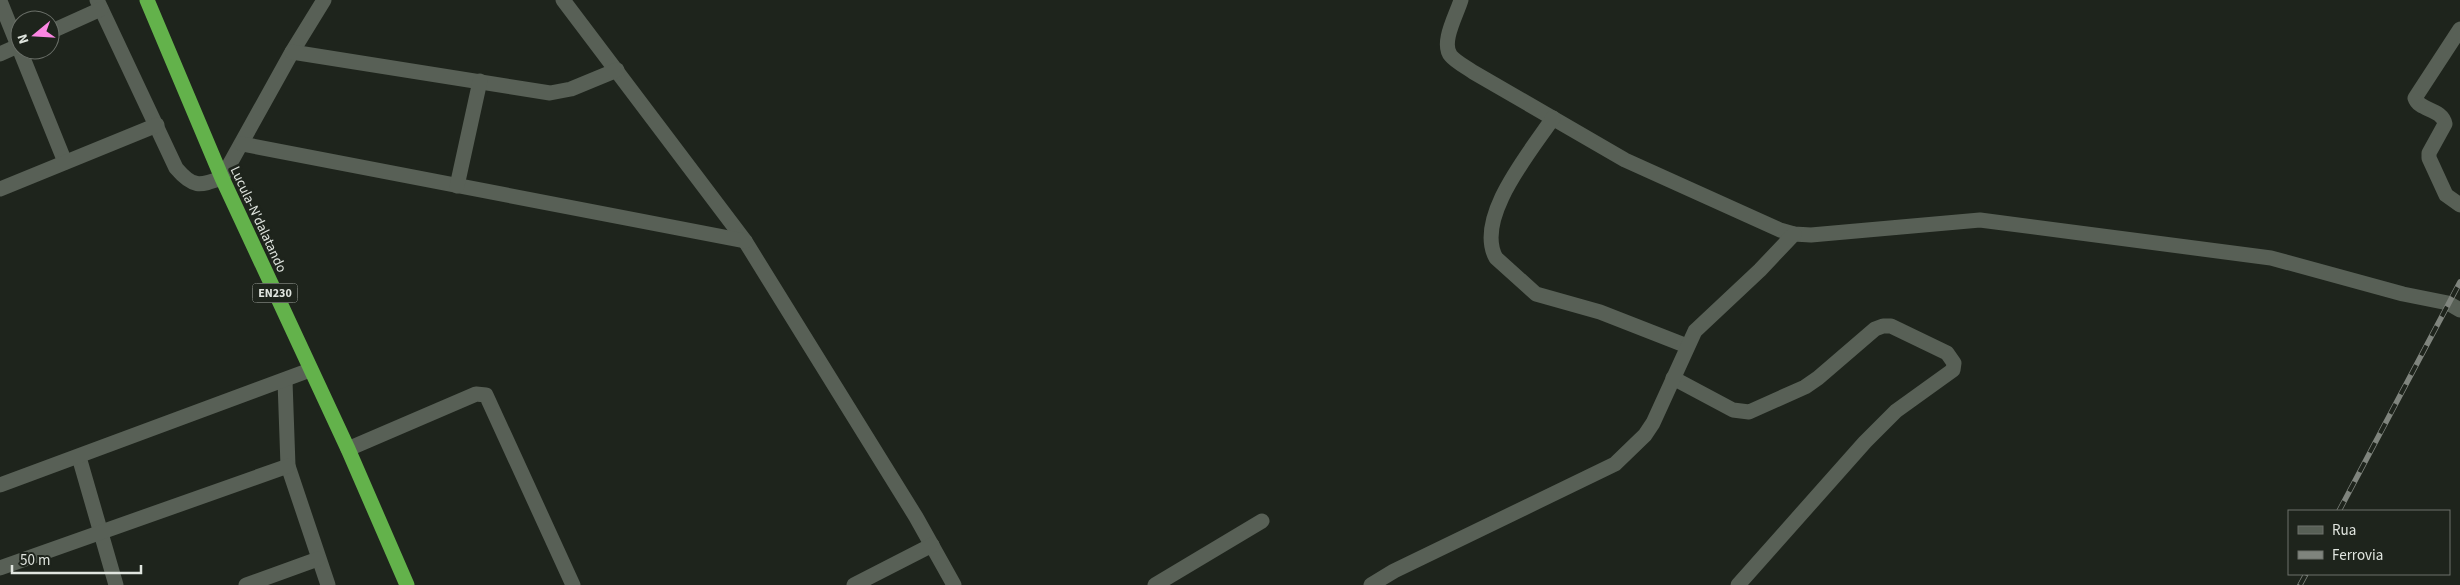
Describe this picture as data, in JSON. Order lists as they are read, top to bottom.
{
  "streets": {
    "highway": ["Lucula-N'dalatando", "EN230"]
  },
  "legend": ["Rua", "Ferrovia"],
  "scale_bar": "50 m",
  "north": "left"
}
